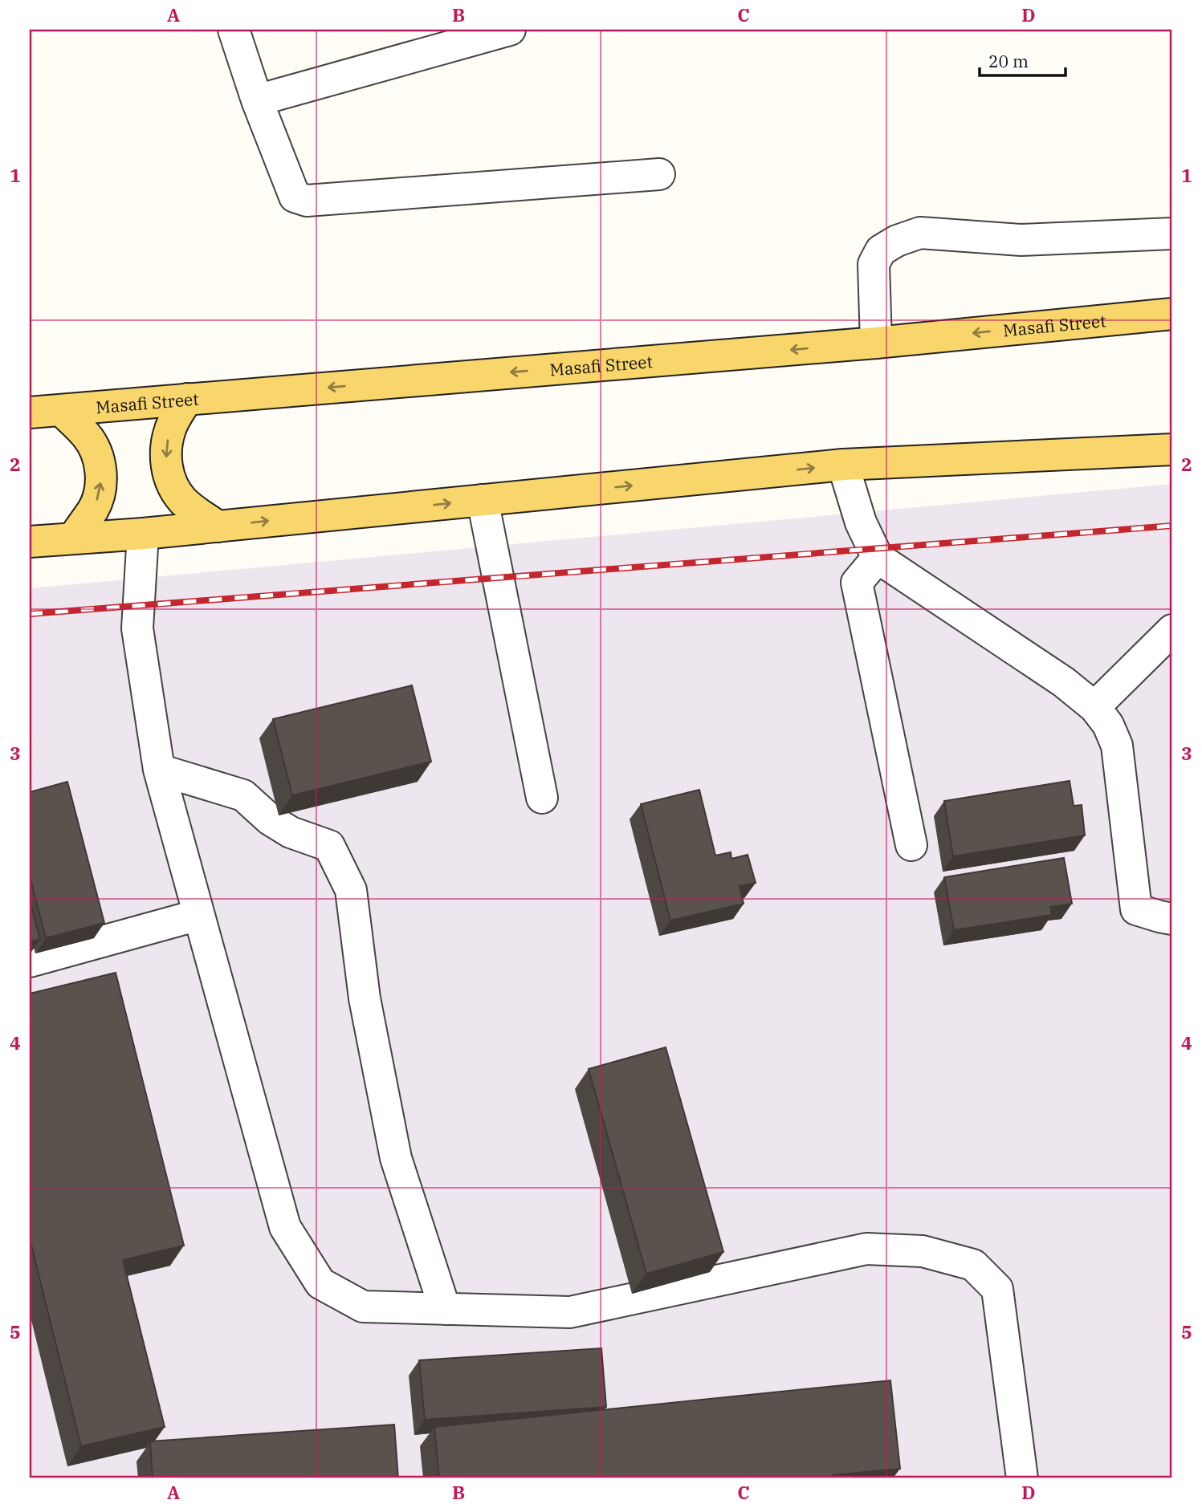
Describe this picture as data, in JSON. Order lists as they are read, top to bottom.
{
  "streets": {
    "main road": ["Masafi Street"]
  },
  "scale_bar": "20 m",
  "grid": {
    "columns": [
      "A",
      "B",
      "C",
      "D"
    ],
    "rows": [
      "1",
      "2",
      "3",
      "4",
      "5"
    ]
  }
}
